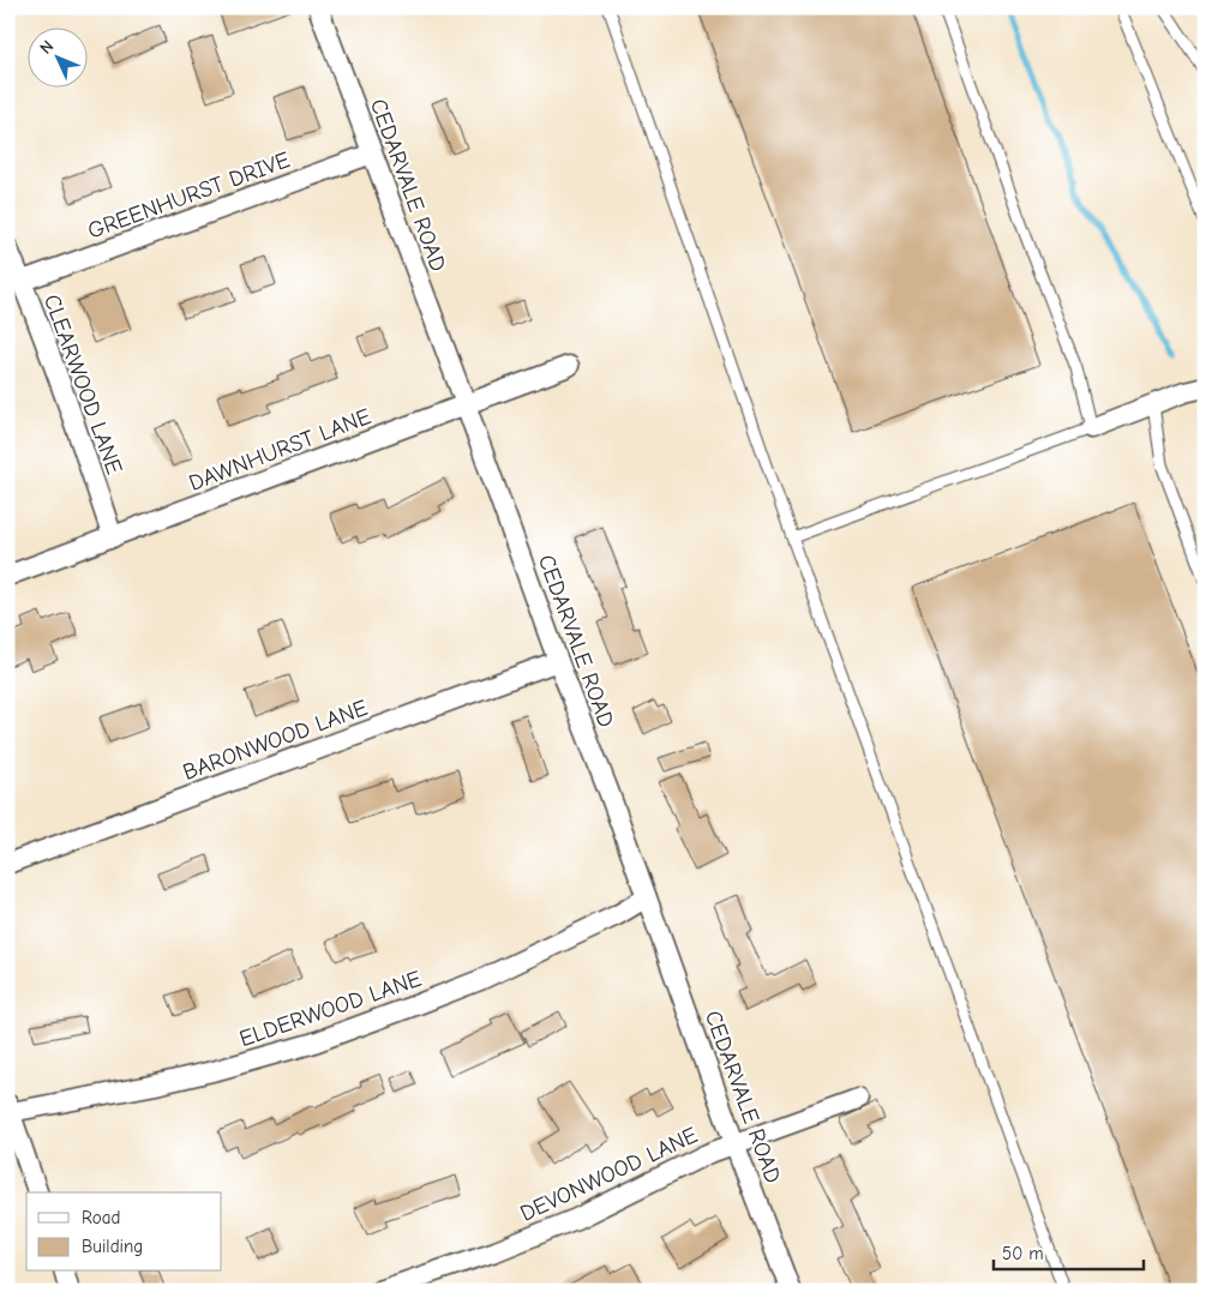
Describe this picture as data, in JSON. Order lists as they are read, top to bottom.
{
  "streets": {
    "street": [
      "CEDARVALE ROAD",
      "GREENHURST DRIVE",
      "CLEARWOOD LANE",
      "DAWNHURST LANE",
      "BARONWOOD LANE",
      "ELDERWOOD LANE",
      "DEVONWOOD LANE"
    ]
  },
  "crossings": [
    ["CEDARVALE ROAD", "GREENHURST DRIVE"],
    ["CEDARVALE ROAD", "DAWNHURST LANE"],
    ["CEDARVALE ROAD", "BARONWOOD LANE"],
    ["CEDARVALE ROAD", "ELDERWOOD LANE"],
    ["CEDARVALE ROAD", "DEVONWOOD LANE"],
    ["GREENHURST DRIVE", "CLEARWOOD LANE"],
    ["CLEARWOOD LANE", "DAWNHURST LANE"]
  ],
  "legend": ["Road", "Building"],
  "scale_bar": "50 m",
  "north": "top left"
}
